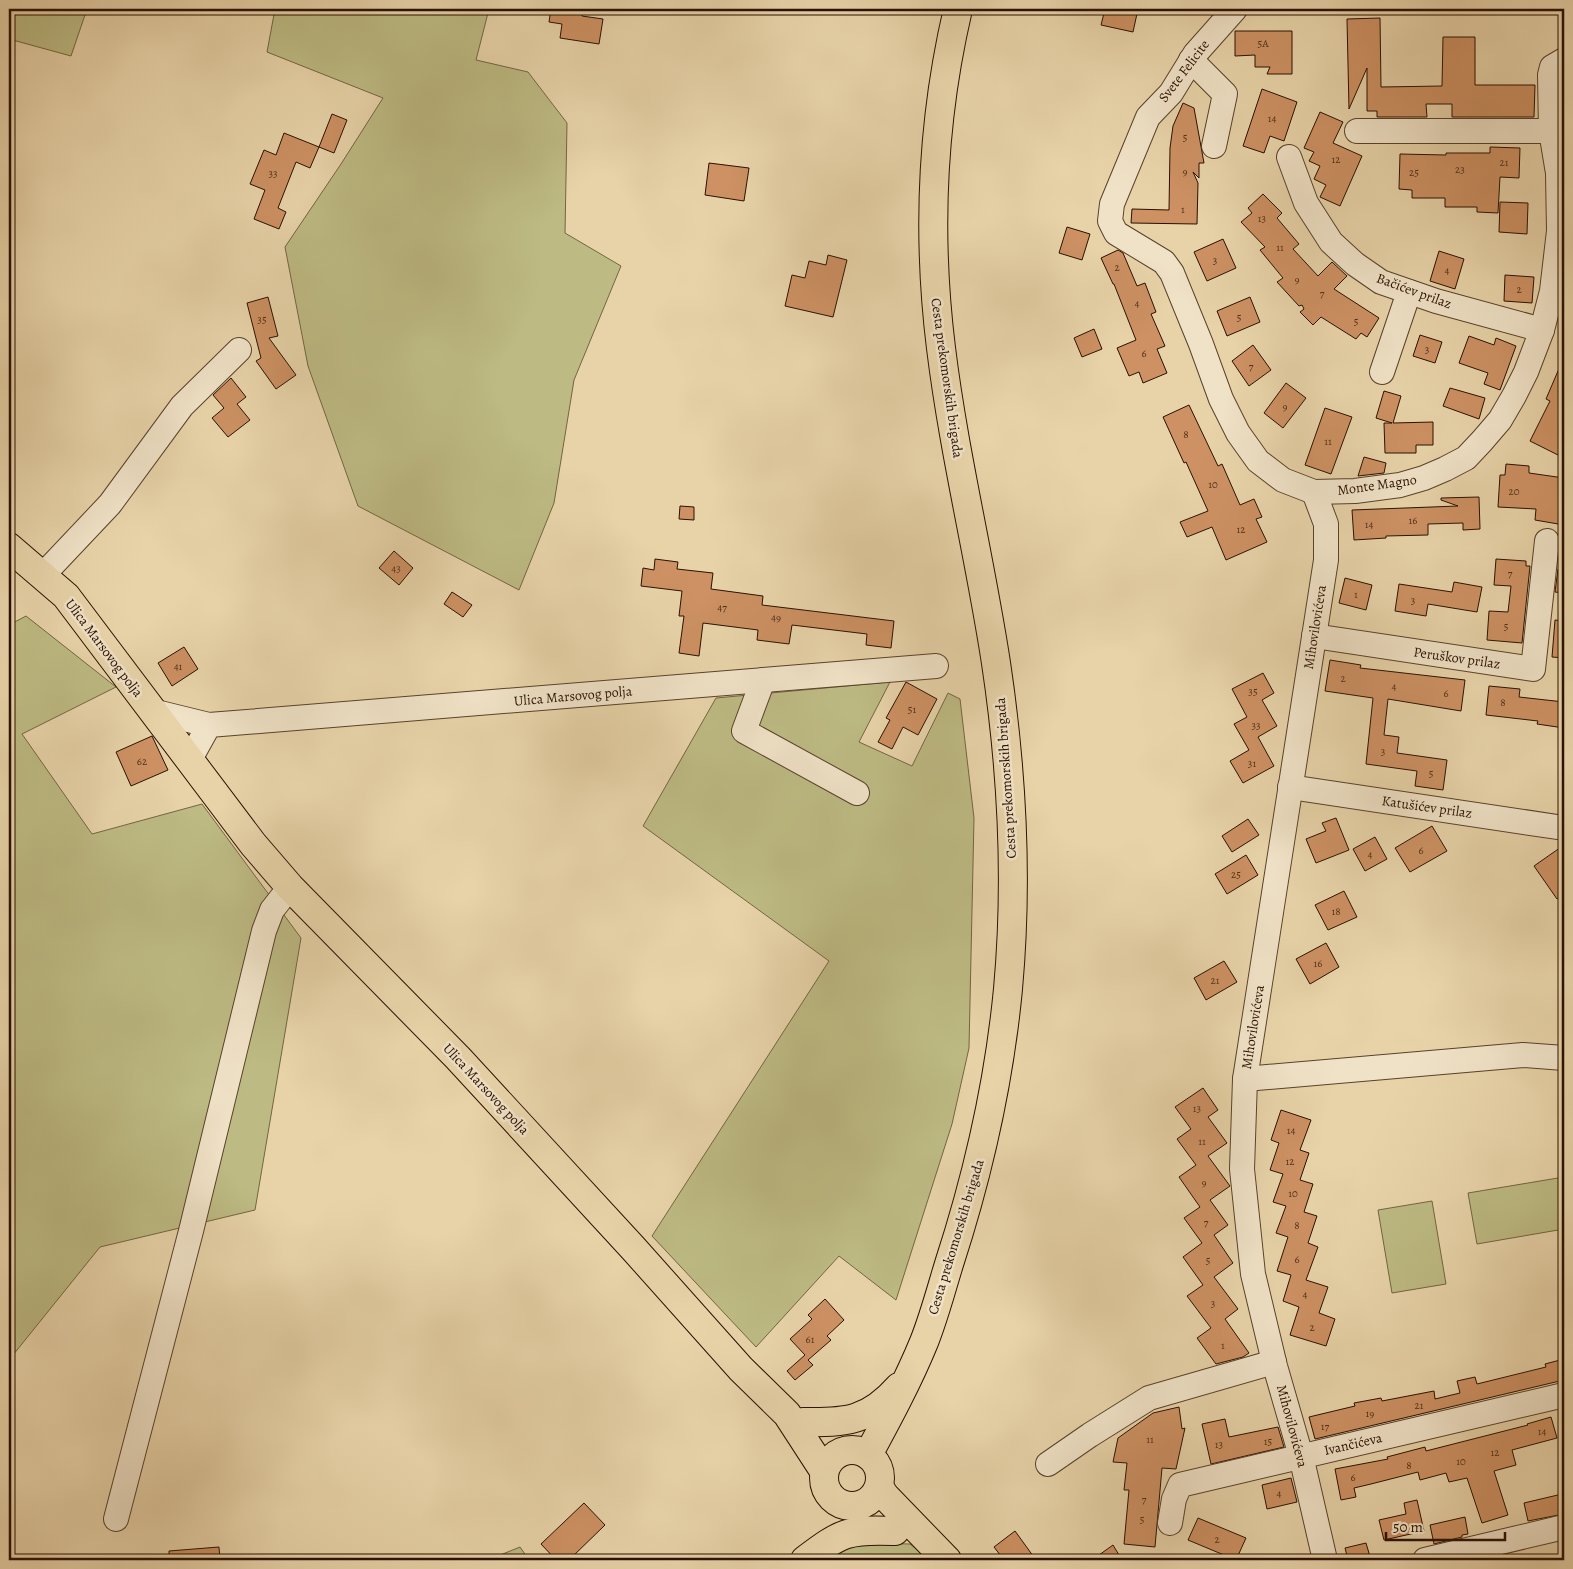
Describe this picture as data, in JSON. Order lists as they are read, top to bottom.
{
  "streets": {
    "main road": ["Cesta prekomorskih brigada", "Ulica Marsovog polja"],
    "street": [
      "Svete Felicite",
      "Bačićev prilaz",
      "Monte Magno",
      "Mihovilovićeva",
      "Peruškov prilaz",
      "Katušićev prilaz",
      "Ivančićeva"
    ]
  },
  "crossings": [
    ["Svete Felicite", "Monte Magno"],
    ["Bačićev prilaz", "Monte Magno"],
    ["Cesta prekomorskih brigada", "Ulica Marsovog polja"],
    ["Monte Magno", "Mihovilovićeva"],
    ["Mihovilovićeva", "Peruškov prilaz"],
    ["Mihovilovićeva", "Katušićev prilaz"],
    ["Mihovilovićeva", "Ivančićeva"]
  ],
  "house_numbers": [
    "5A",
    "14",
    "5",
    "12",
    "21",
    "23",
    "9",
    "25",
    "33",
    "1",
    "13",
    "11",
    "3",
    "2",
    "4",
    "9",
    "2",
    "7",
    "4",
    "5",
    "35",
    "5",
    "3",
    "6",
    "7",
    "9",
    "8",
    "11",
    "10",
    "20",
    "16",
    "14",
    "12",
    "43",
    "7",
    "1",
    "3",
    "47",
    "49",
    "5",
    "41",
    "2",
    "4",
    "35",
    "6",
    "8",
    "51",
    "33",
    "3",
    "62",
    "31",
    "5",
    "6",
    "4",
    "25",
    "18",
    "16",
    "21",
    "13",
    "14",
    "11",
    "12",
    "9",
    "10",
    "7",
    "8",
    "6",
    "5",
    "4",
    "3",
    "2",
    "61",
    "1",
    "21",
    "19",
    "17",
    "14",
    "11",
    "15",
    "13",
    "12",
    "10",
    "8",
    "6",
    "4",
    "7",
    "5",
    "2"
  ],
  "scale_bar": "50 m"
}
